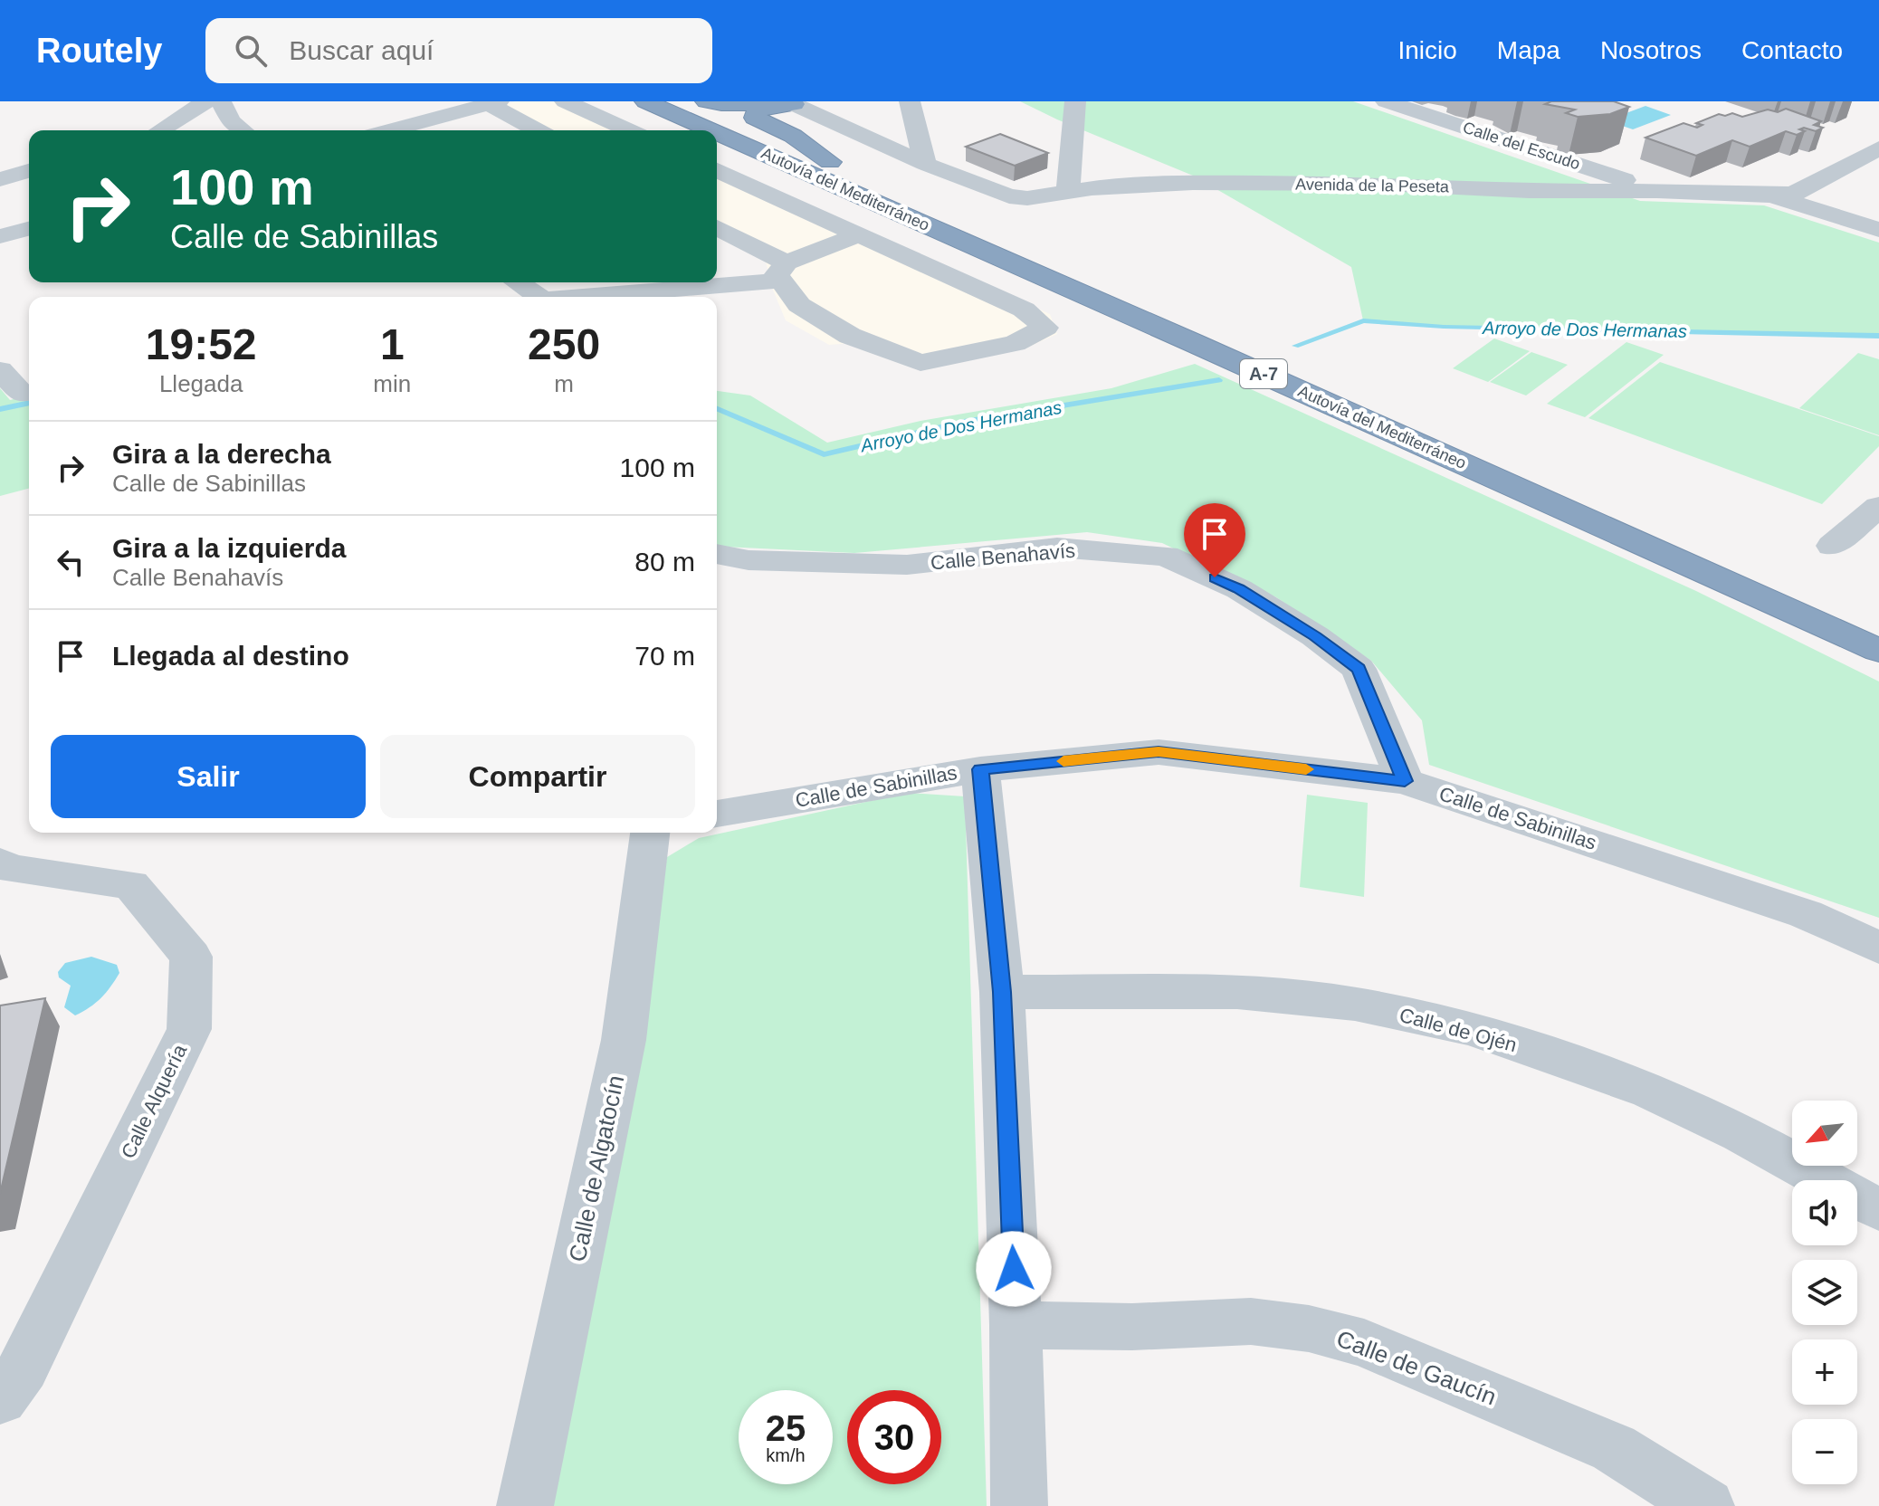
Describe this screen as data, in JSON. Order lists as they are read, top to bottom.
{
  "streets": {
    "highway": ["Autovía del Mediterráneo", "A-7"],
    "street": [
      "Calle del Escudo",
      "Avenida de la Peseta",
      "Calle Benahavís",
      "Calle de Sabinillas",
      "Calle de Ojén",
      "Calle Alquería",
      "Calle de Algatocín",
      "Calle de Gaucín"
    ]
  },
  "crossings": [
    ["Calle del Escudo", "Avenida de la Peseta"],
    ["Calle Benahavís", "Calle de Sabinillas"]
  ],
  "water": ["Arroyo de Dos Hermanas"],
  "north": "bottom left",
  "page": {
    "header": "Routely",
    "search": "Buscar aquí",
    "nav": [
      "Inicio",
      "Mapa",
      "Nosotros",
      "Contacto"
    ],
    "turn": ["100 m", "Calle de Sabinillas"],
    "eta": [
      "19:52",
      "Llegada",
      "1",
      "min",
      "250",
      "m"
    ],
    "list": [
      {
        "name": "Gira a la derecha",
        "note": "Calle de Sabinillas",
        "value": "100 m"
      },
      {
        "name": "Gira a la izquierda",
        "note": "Calle Benahavís",
        "value": "80 m"
      },
      {
        "name": "Llegada al destino",
        "value": "70 m"
      }
    ],
    "buttons": ["Salir", "Compartir"],
    "map_buttons": ["+", "−"],
    "speed": "25 km/h",
    "limit": "30"
  }
}
